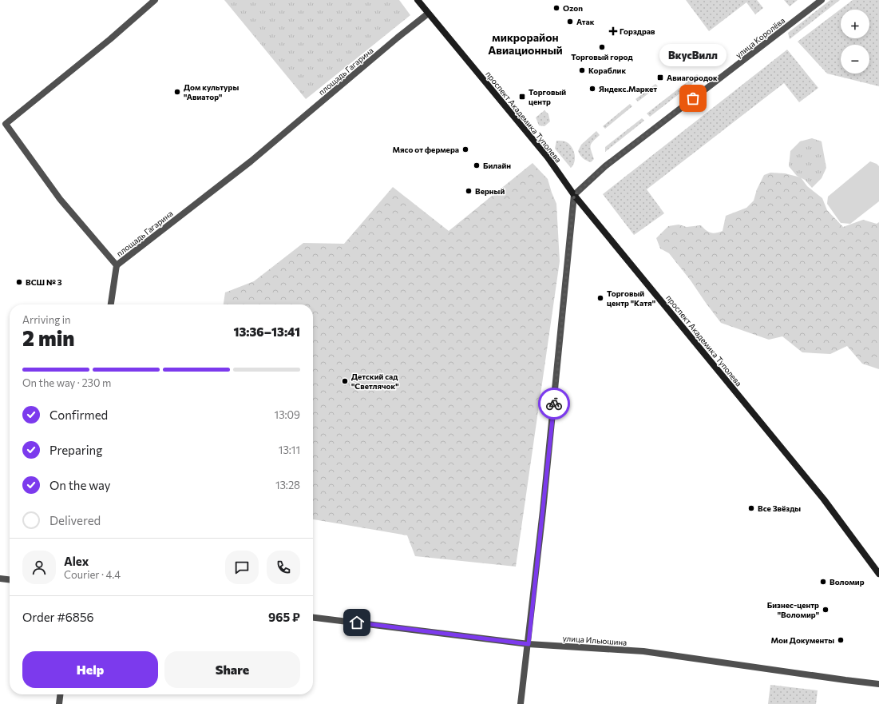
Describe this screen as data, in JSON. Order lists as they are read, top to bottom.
{
  "streets": {
    "main road": ["проспект Академика Туполева"],
    "street": ["улица Королёва", "площадь Гагарина", "улица Ильюшина"]
  },
  "crossings": [
    ["улица Королёва", "проспект Академика Туполева"],
    ["площадь Гагарина", "проспект Академика Туполева"]
  ],
  "districts": ["микрорайон Авиационный"],
  "places": {
    "other": [
      "Ozon",
      "Атак",
      "Торговый город",
      "Кораблик",
      "Яндекс.Маркет",
      "Дом культуры \"Авиатор\"",
      "ВкусВилл",
      "Мясо от фермера",
      "Билайн",
      "Верный",
      "ВСШ № 3",
      "Торговый центр \"Катя\"",
      "Детский сад \"Светлячок\"",
      "Все Звёзды",
      "Воломир",
      "Бизнес-центр \"Воломир\"",
      "Мои Документы"
    ],
    "health": ["Горздрав"],
    "transit": ["Авиагородок", "Торговый центр"]
  },
  "page": {
    "map_buttons": ["+", "−"],
    "bubble": "ВкусВилл",
    "heading": ["2 min", "Arriving in", "13:36–13:41"],
    "panel": [
      "Alex",
      "Courier · 4.4",
      "Order #6856",
      "965 ₽"
    ],
    "bar": "On the way · 230 m",
    "list": [
      ["Confirmed", "13:09"],
      ["Preparing", "13:11"],
      ["On the way", "13:28"],
      "Delivered"
    ],
    "buttons": ["Help", "Share"]
  }
}
